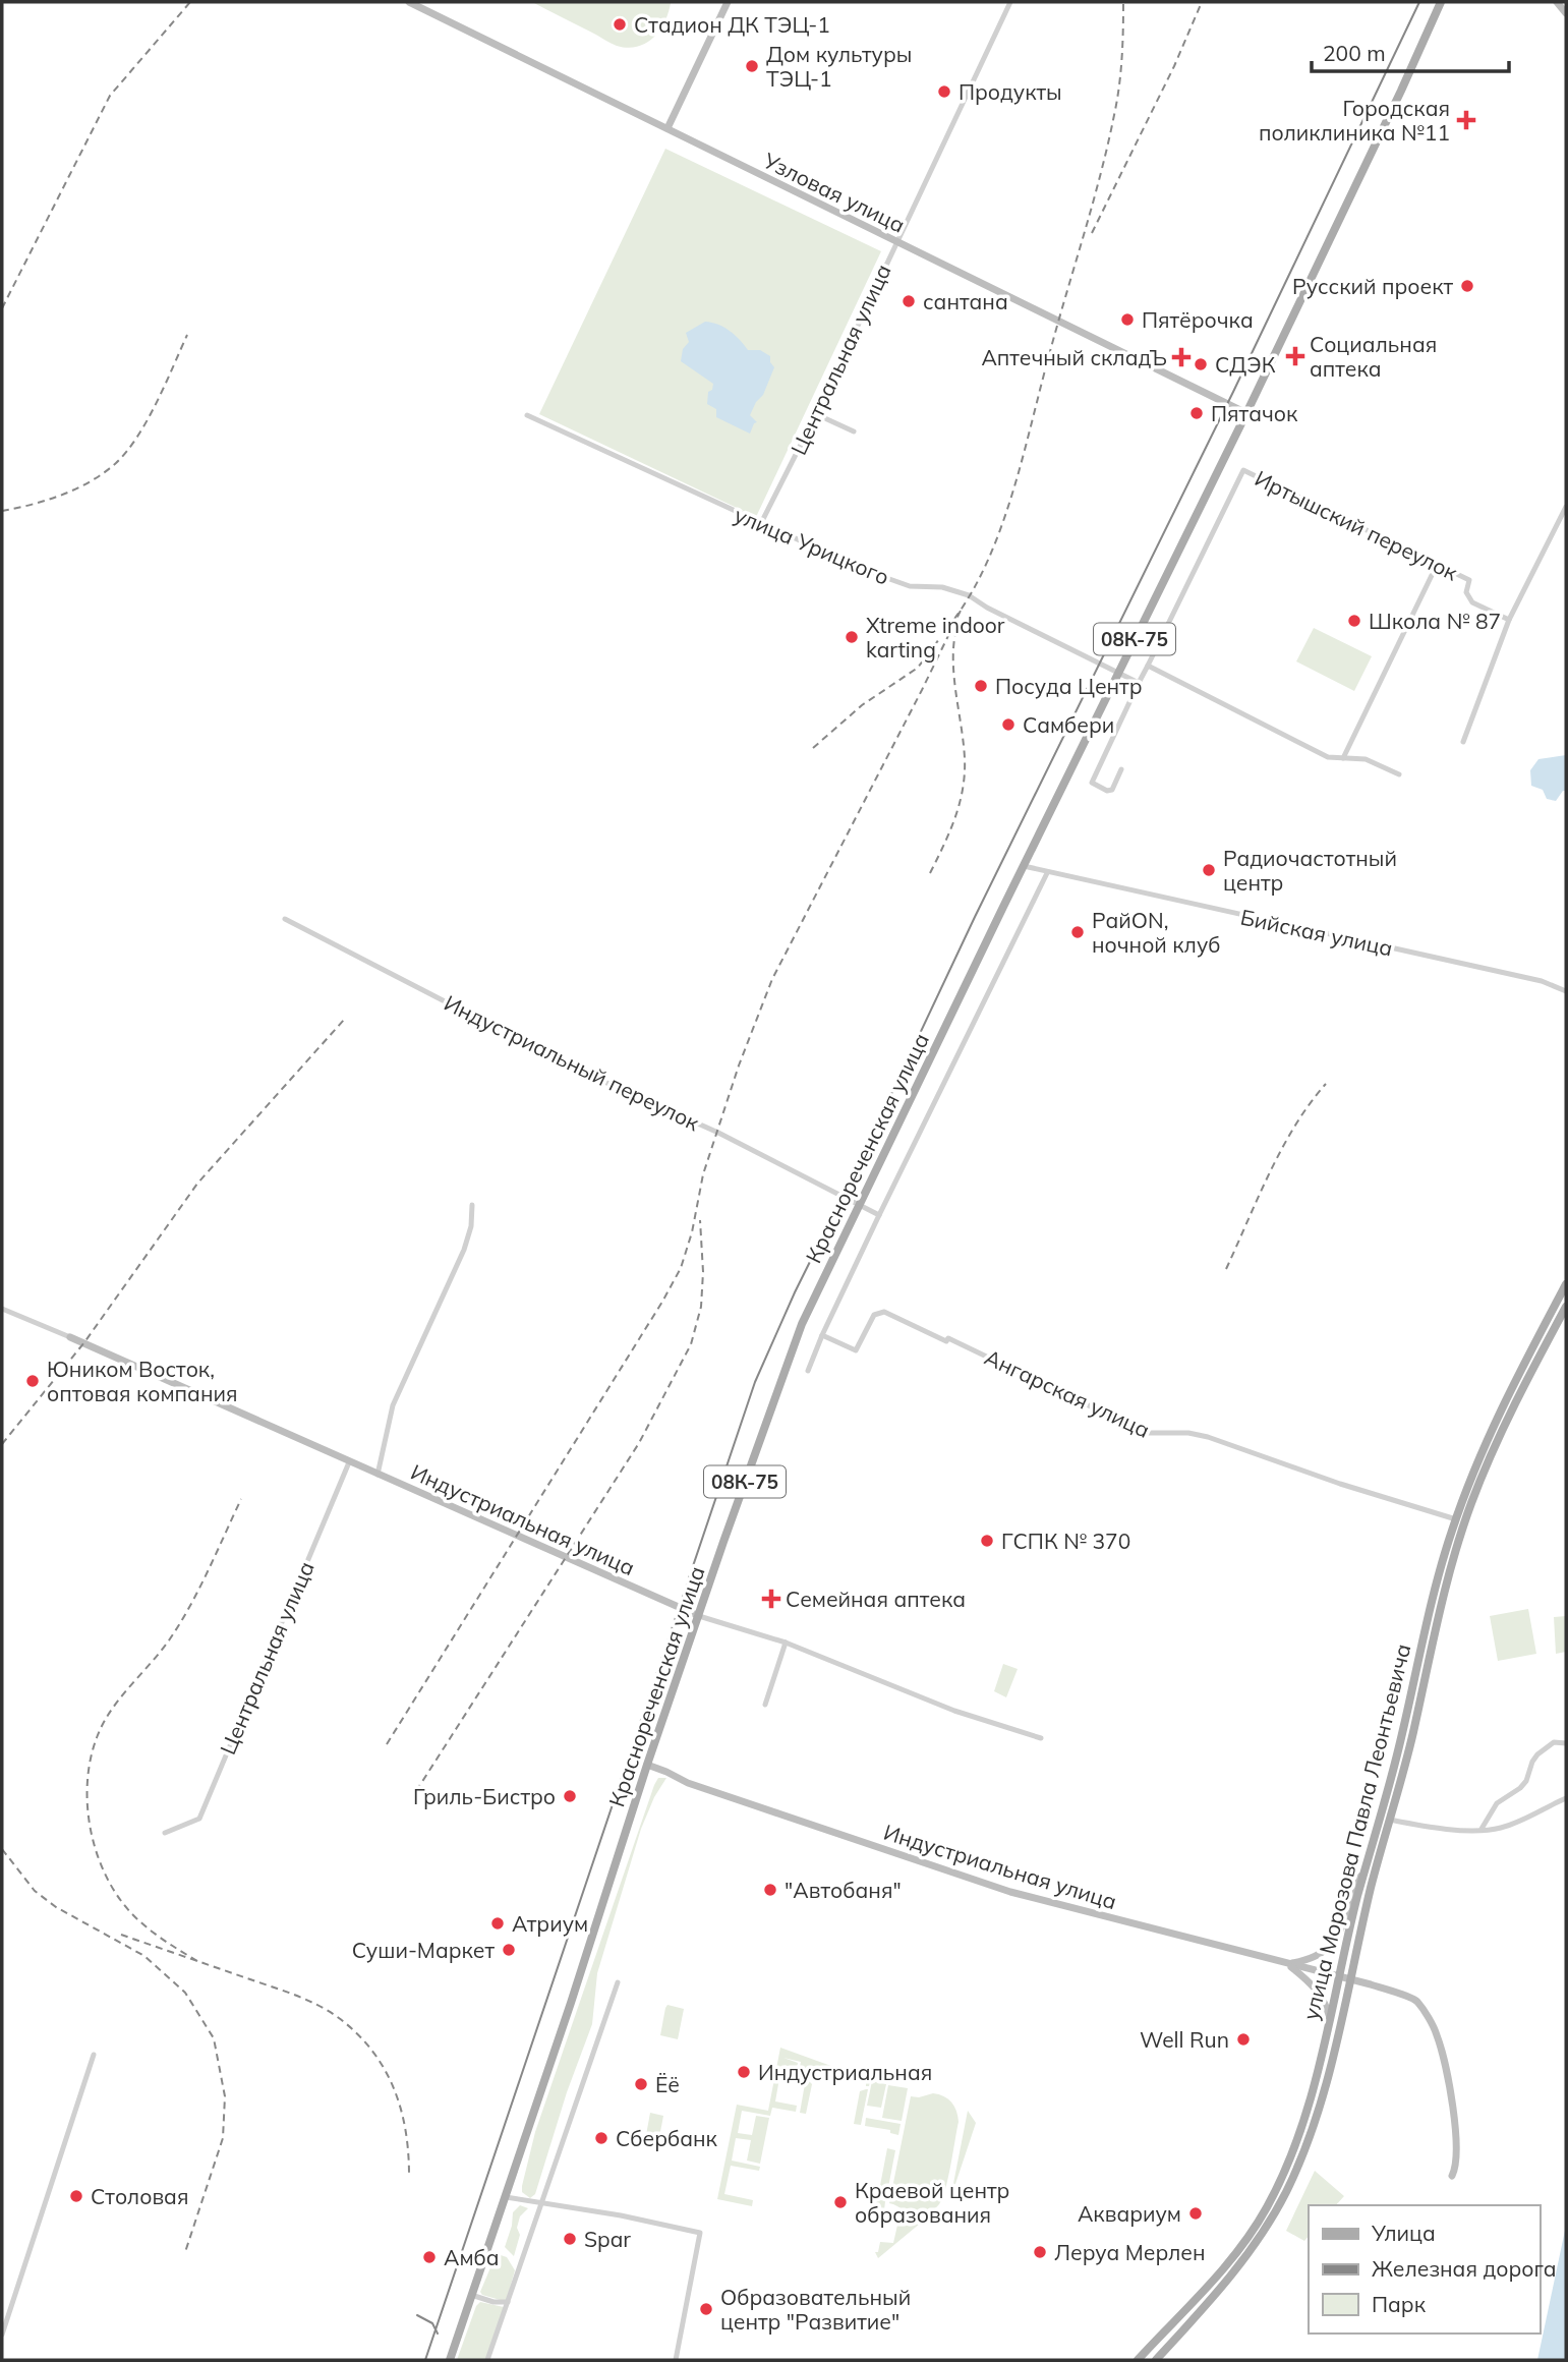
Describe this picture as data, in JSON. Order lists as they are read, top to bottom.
{
  "streets": {
    "main road": ["08К-75", "Краснореченская улица", "улица Морозова Павла Леонтьевича"],
    "street": [
      "Узловая улица",
      "Центральная улица",
      "Иртышский переулок",
      "улица Урицкого",
      "Бийская улица",
      "Индустриальный переулок",
      "Ангарская улица",
      "Индустриальная улица"
    ]
  },
  "crossings": [
    ["Узловая улица", "Центральная улица"],
    ["Узловая улица", "Краснореченская улица"],
    ["Центральная улица", "улица Урицкого"],
    ["Центральная улица", "Индустриальная улица"],
    ["улица Урицкого", "Краснореченская улица"],
    ["Бийская улица", "Краснореченская улица"],
    ["Индустриальный переулок", "Краснореченская улица"],
    ["Краснореченская улица", "Индустриальная улица"],
    ["Ангарская улица", "улица Морозова Павла Леонтьевича"],
    ["Индустриальная улица", "улица Морозова Павла Леонтьевича"]
  ],
  "places": {
    "other": [
      "Стадион ДК ТЭЦ-1",
      "Дом культуры ТЭЦ-1",
      "Продукты",
      "Русский проект",
      "сантана",
      "Пятёрочка",
      "СДЭК",
      "Пятачок",
      "Школа № 87",
      "Xtreme indoor karting",
      "Посуда Центр",
      "Самбери",
      "Радиочастотный центр",
      "РайON, ночной клуб",
      "Юником Восток, оптовая компания",
      "ГСПК № 370",
      "Гриль-Бистро",
      "\"Автобаня\"",
      "Атриум",
      "Суши-Маркет",
      "Well Run",
      "Индустриальная",
      "Ёё",
      "Сбербанк",
      "Столовая",
      "Краевой центр образования",
      "Аквариум",
      "Spar",
      "Леруа Мерлен",
      "Амба",
      "Образовательный центр \"Развитие\""
    ],
    "health": [
      "Городская поликлиника №11",
      "Социальная аптека",
      "Аптечный складЪ",
      "Семейная аптека"
    ]
  },
  "legend": ["Улица", "Железная дорога", "Парк"],
  "scale_bar": "200 m"
}
